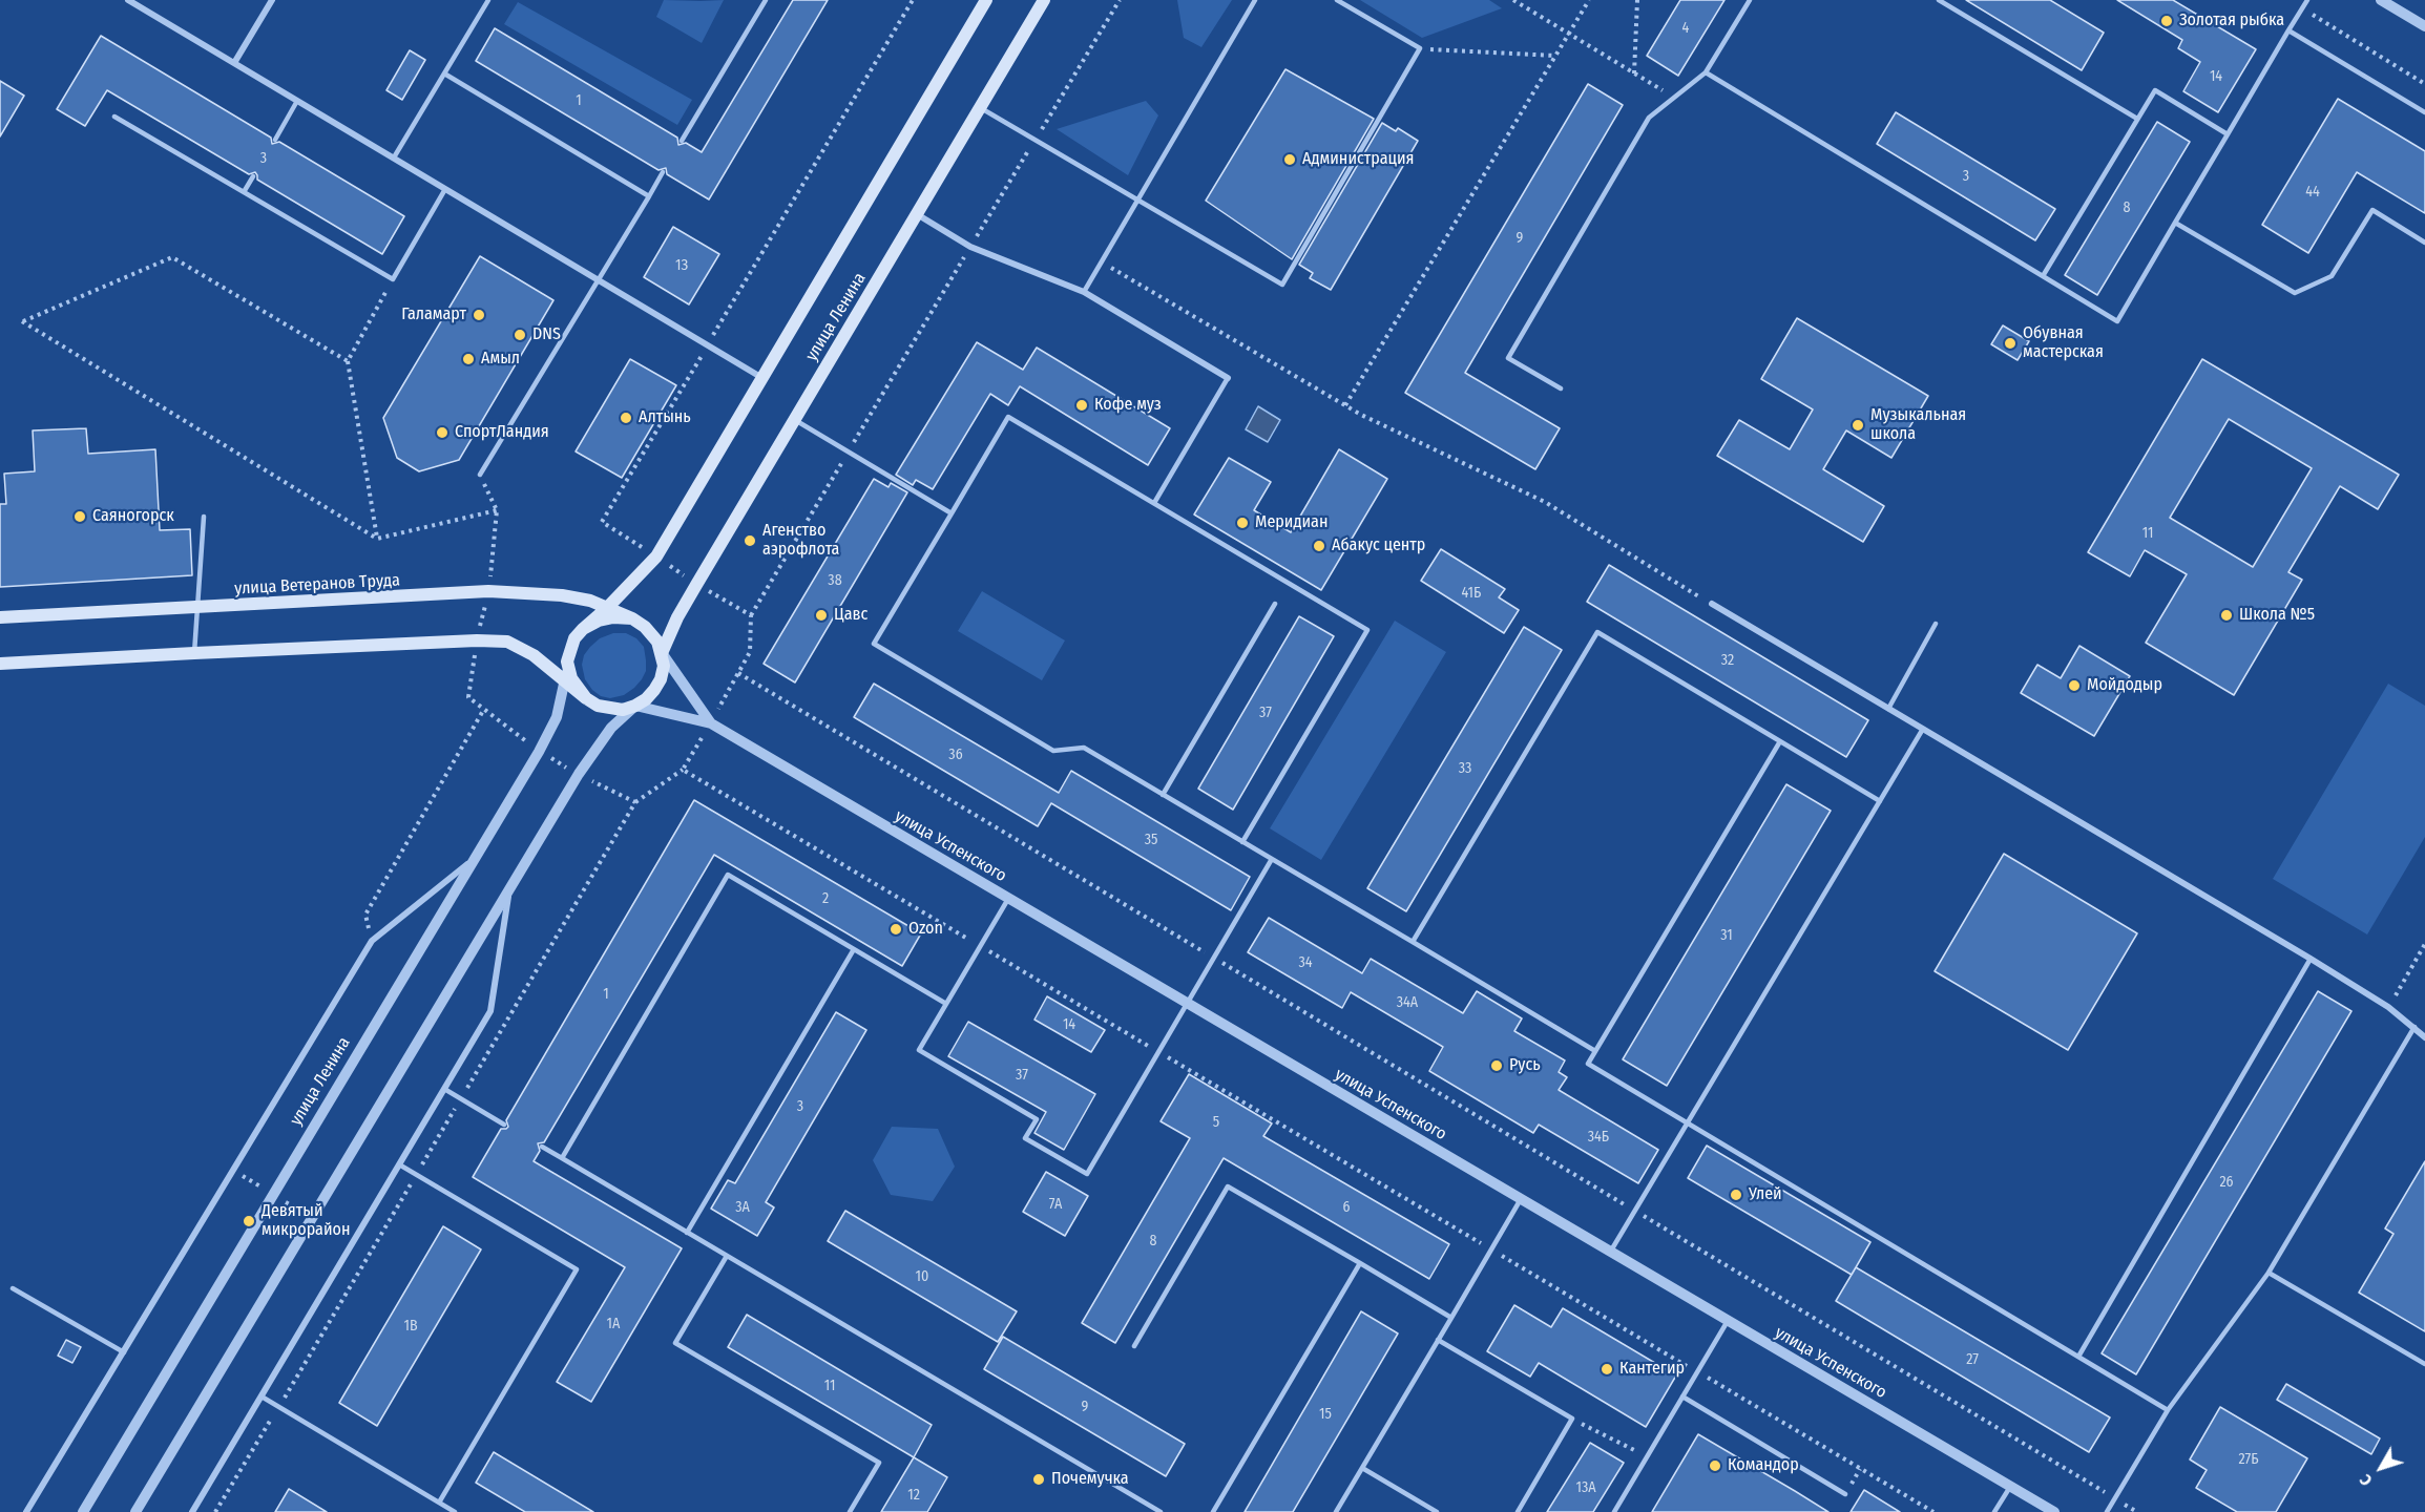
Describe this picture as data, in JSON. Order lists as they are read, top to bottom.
{
  "streets": {
    "main road": ["улица Ленина", "улица Ветеранов Труда"],
    "street": ["улица Успенского"]
  },
  "crossings": [
    ["улица Ленина", "улица Ветеранов Труда"]
  ],
  "places": [
    "Золотая рыбка",
    "Администрация",
    "Галамарт",
    "DNS",
    "Обувная мастерская",
    "Амыл",
    "Кофе муз",
    "Алтынь",
    "Музыкальная школа",
    "СпортЛандия",
    "Саяногорск",
    "Меридиан",
    "Агенство аэрофлота",
    "Абакус центр",
    "Цавс",
    "Школа №5",
    "Мойдодыр",
    "Ozon",
    "Русь",
    "Улей",
    "Девятый микрорайон",
    "Кантегир",
    "Командор",
    "Почемучка"
  ],
  "house_numbers": [
    "4",
    "14",
    "1",
    "3",
    "3",
    "44",
    "8",
    "9",
    "1З",
    "11",
    "38",
    "41Б",
    "32",
    "37",
    "36",
    "33",
    "35",
    "2",
    "31",
    "34",
    "1",
    "34А",
    "14",
    "37",
    "3",
    "5",
    "34Б",
    "26",
    "7А",
    "3А",
    "6",
    "8",
    "10",
    "1А",
    "1В",
    "27",
    "11",
    "9",
    "15",
    "27Б",
    "13А",
    "12"
  ],
  "north": "bottom left"
}
